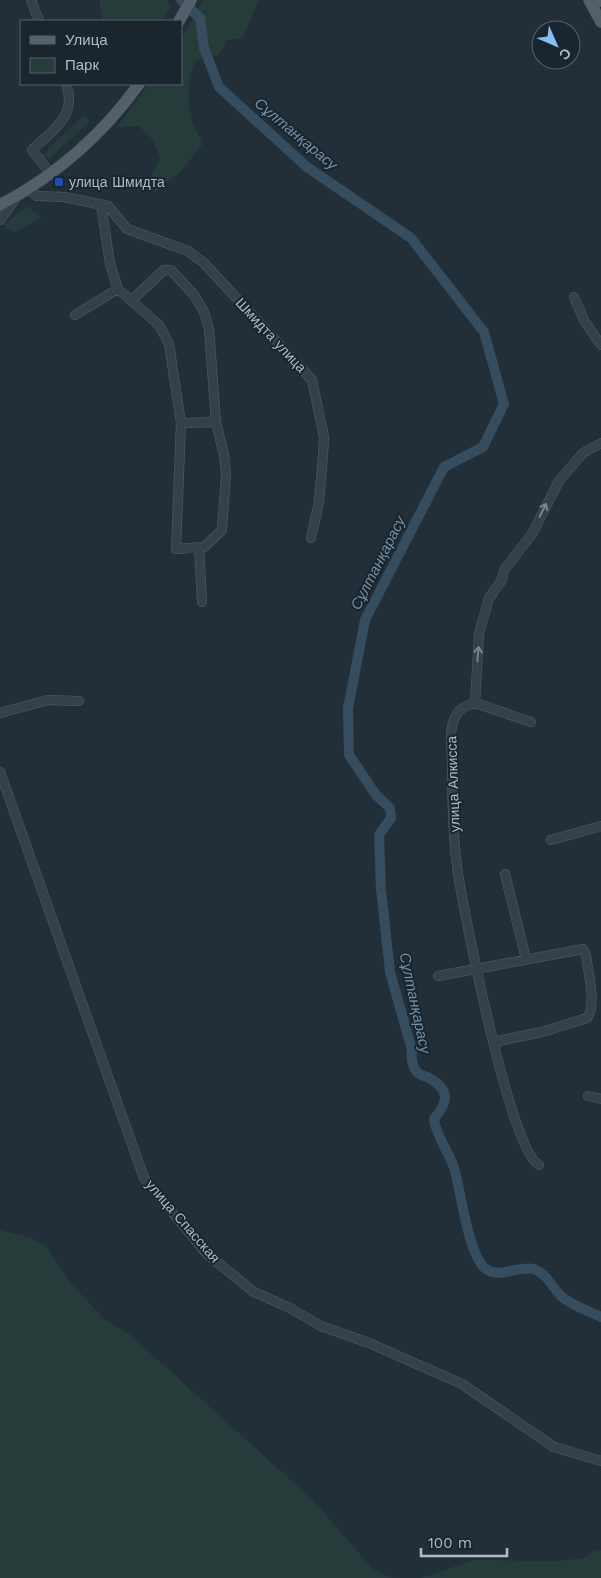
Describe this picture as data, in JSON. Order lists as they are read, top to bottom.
{
  "streets": {
    "street": ["Шмидта улица", "улица Алкисса", "улица Спасская"]
  },
  "water": ["Сұлтанқарасу"],
  "places": {
    "transit": ["улица Шмидта"]
  },
  "legend": ["Улица", "Парк"],
  "scale_bar": "100 m",
  "north": "bottom right"
}
